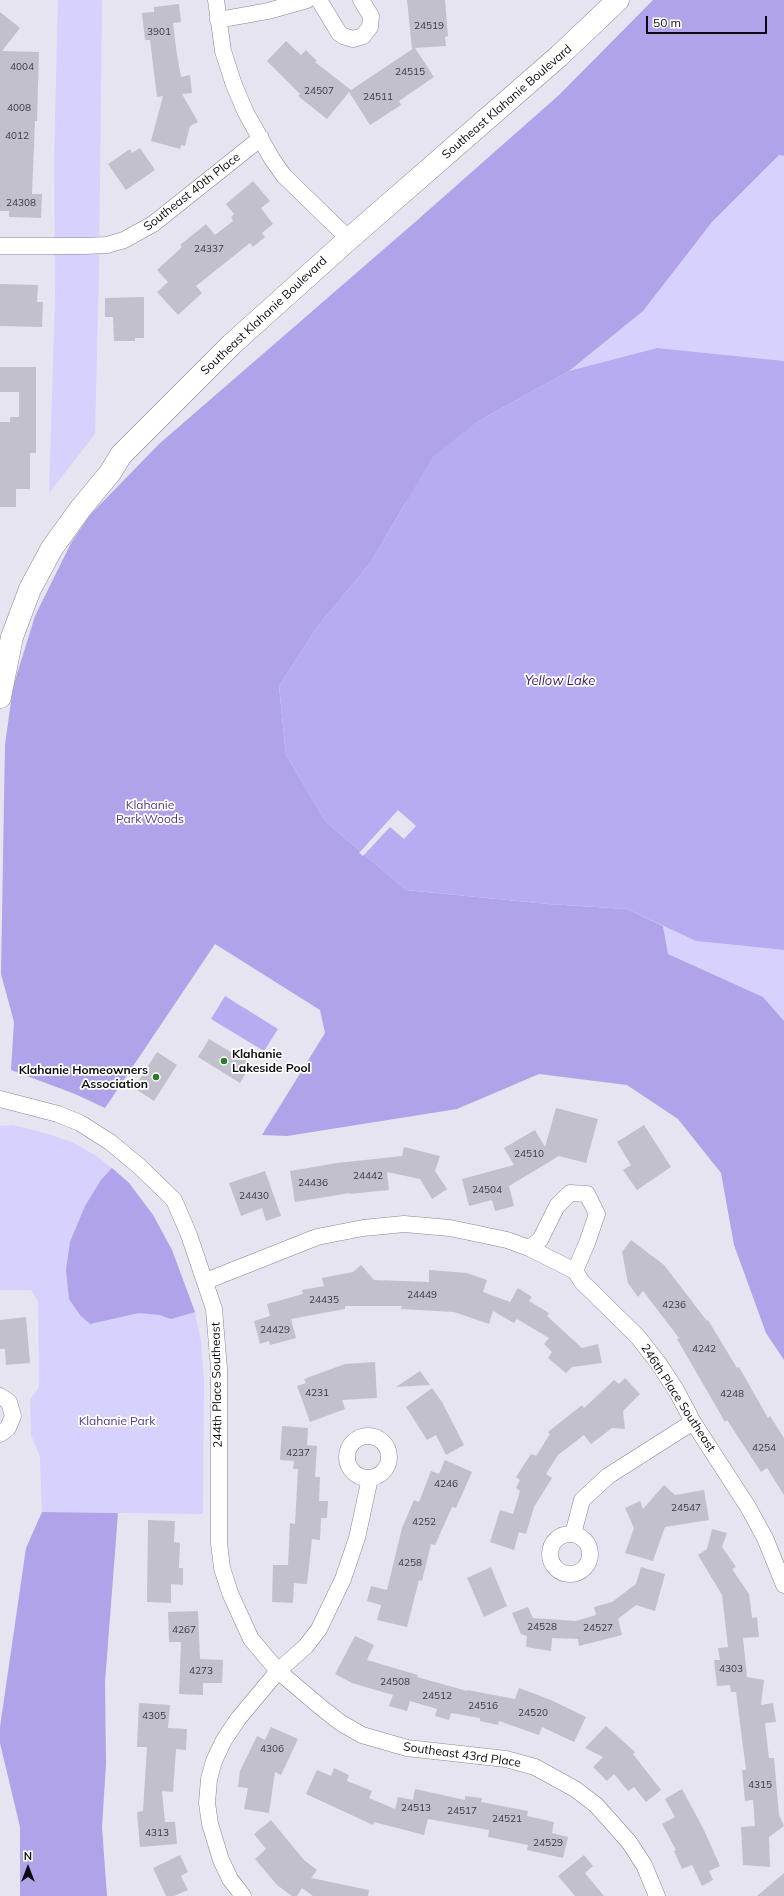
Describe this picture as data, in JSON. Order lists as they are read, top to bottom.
{
  "streets": {
    "street": [
      "Southeast Klahanie Boulevard",
      "Southeast 40th Place",
      "244th Place Southeast",
      "246th Place Southeast",
      "Southeast 43rd Place"
    ]
  },
  "crossings": [
    ["244th Place Southeast", "246th Place Southeast"],
    ["244th Place Southeast", "Southeast 43rd Place"]
  ],
  "water": ["Yellow Lake"],
  "parks": ["Klahanie Park Woods", "Klahanie Park"],
  "places": ["Klahanie Lakeside Pool", "Klahanie Homeowners Association"],
  "house_numbers": [
    "24519",
    "3901",
    "4004",
    "24515",
    "24507",
    "24511",
    "4008",
    "4012",
    "24308",
    "24337",
    "24510",
    "24442",
    "24436",
    "24504",
    "24430",
    "24449",
    "24435",
    "4236",
    "24429",
    "4242",
    "4231",
    "4248",
    "4254",
    "4237",
    "4246",
    "24547",
    "4252",
    "4258",
    "24528",
    "24527",
    "4267",
    "4303",
    "4273",
    "24508",
    "24512",
    "24516",
    "24520",
    "4305",
    "4306",
    "4315",
    "24513",
    "24517",
    "24521",
    "4313",
    "24529"
  ],
  "scale_bar": "50 m",
  "north": "top"
}
